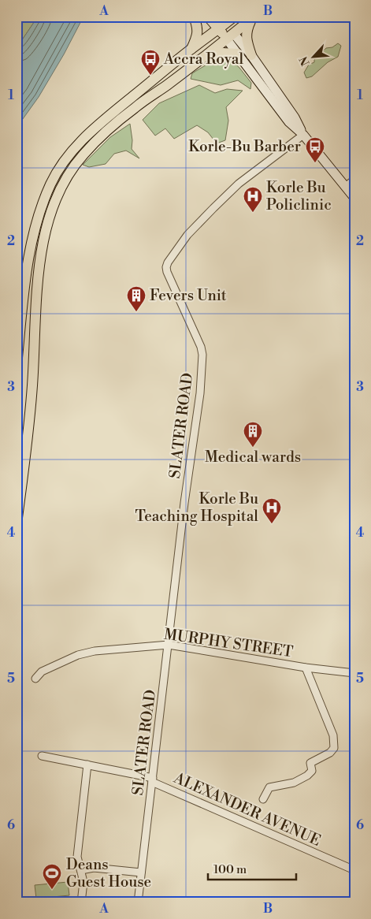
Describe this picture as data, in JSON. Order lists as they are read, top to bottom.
{
  "streets": {
    "street": ["SLATER ROAD", "MURPHY STREET", "ALEXANDER AVENUE"]
  },
  "crossings": [
    ["SLATER ROAD", "MURPHY STREET"],
    ["SLATER ROAD", "ALEXANDER AVENUE"]
  ],
  "places": {
    "bus stop": ["Accra Royal", "Korle-Bu Barber"],
    "hospital": ["Korle Bu Policlinic", "Korle Bu Teaching Hospital"],
    "building": ["Fevers Unit", "Medical wards"],
    "sports": ["Deans Guest House"]
  },
  "scale_bar": "100 m",
  "north": "bottom left",
  "grid": {
    "columns": ["A", "B"],
    "rows": [
      "1",
      "2",
      "3",
      "4",
      "5",
      "6"
    ]
  }
}
